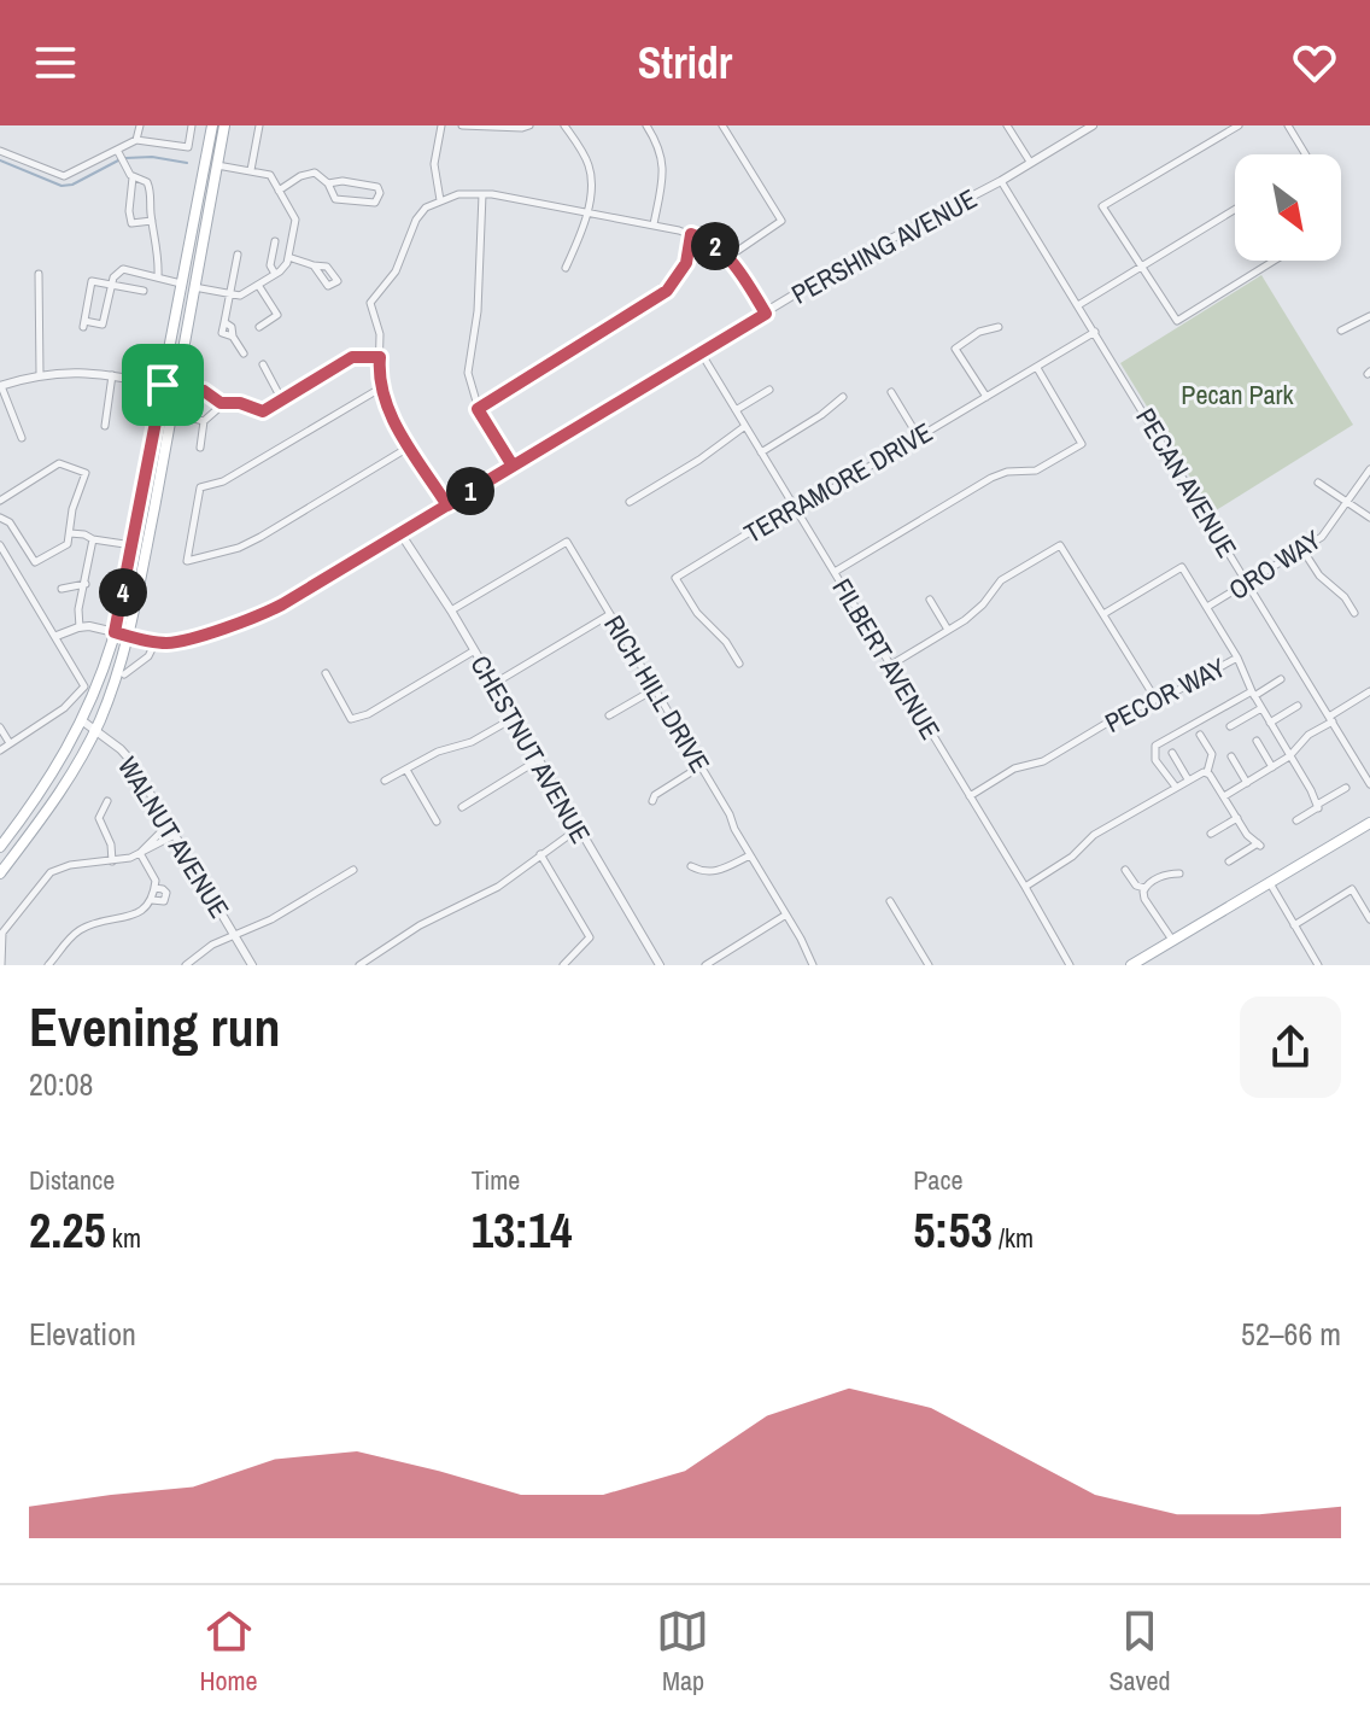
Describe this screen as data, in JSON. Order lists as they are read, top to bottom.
{
  "streets": {
    "street": [
      "PERSHING AVENUE",
      "TERRAMORE DRIVE",
      "PECAN AVENUE",
      "ORO WAY",
      "FILBERT AVENUE",
      "RICH HILL DRIVE",
      "PECOR WAY",
      "CHESTNUT AVENUE",
      "WALNUT AVENUE"
    ]
  },
  "crossings": [
    ["PERSHING AVENUE", "PECAN AVENUE"],
    ["PERSHING AVENUE", "FILBERT AVENUE"],
    ["PERSHING AVENUE", "CHESTNUT AVENUE"],
    ["TERRAMORE DRIVE", "PECAN AVENUE"],
    ["TERRAMORE DRIVE", "FILBERT AVENUE"],
    ["PECAN AVENUE", "ORO WAY"],
    ["ORO WAY", "PECOR WAY"],
    ["FILBERT AVENUE", "PECOR WAY"],
    ["RICH HILL DRIVE", "CHESTNUT AVENUE"]
  ],
  "parks": ["Pecan Park"],
  "north": "bottom right",
  "page": {
    "header": "Stridr",
    "pins": ["2", "1", "4"],
    "heading": ["Evening run", "20:08"],
    "stats": [
      ["Distance", "2.25 km"],
      ["Time", "13:14"],
      ["Pace", "5:53 /km"]
    ],
    "chart": ["Elevation", "52–66 m"],
    "tabs": ["Home", "Map", "Saved"]
  }
}
